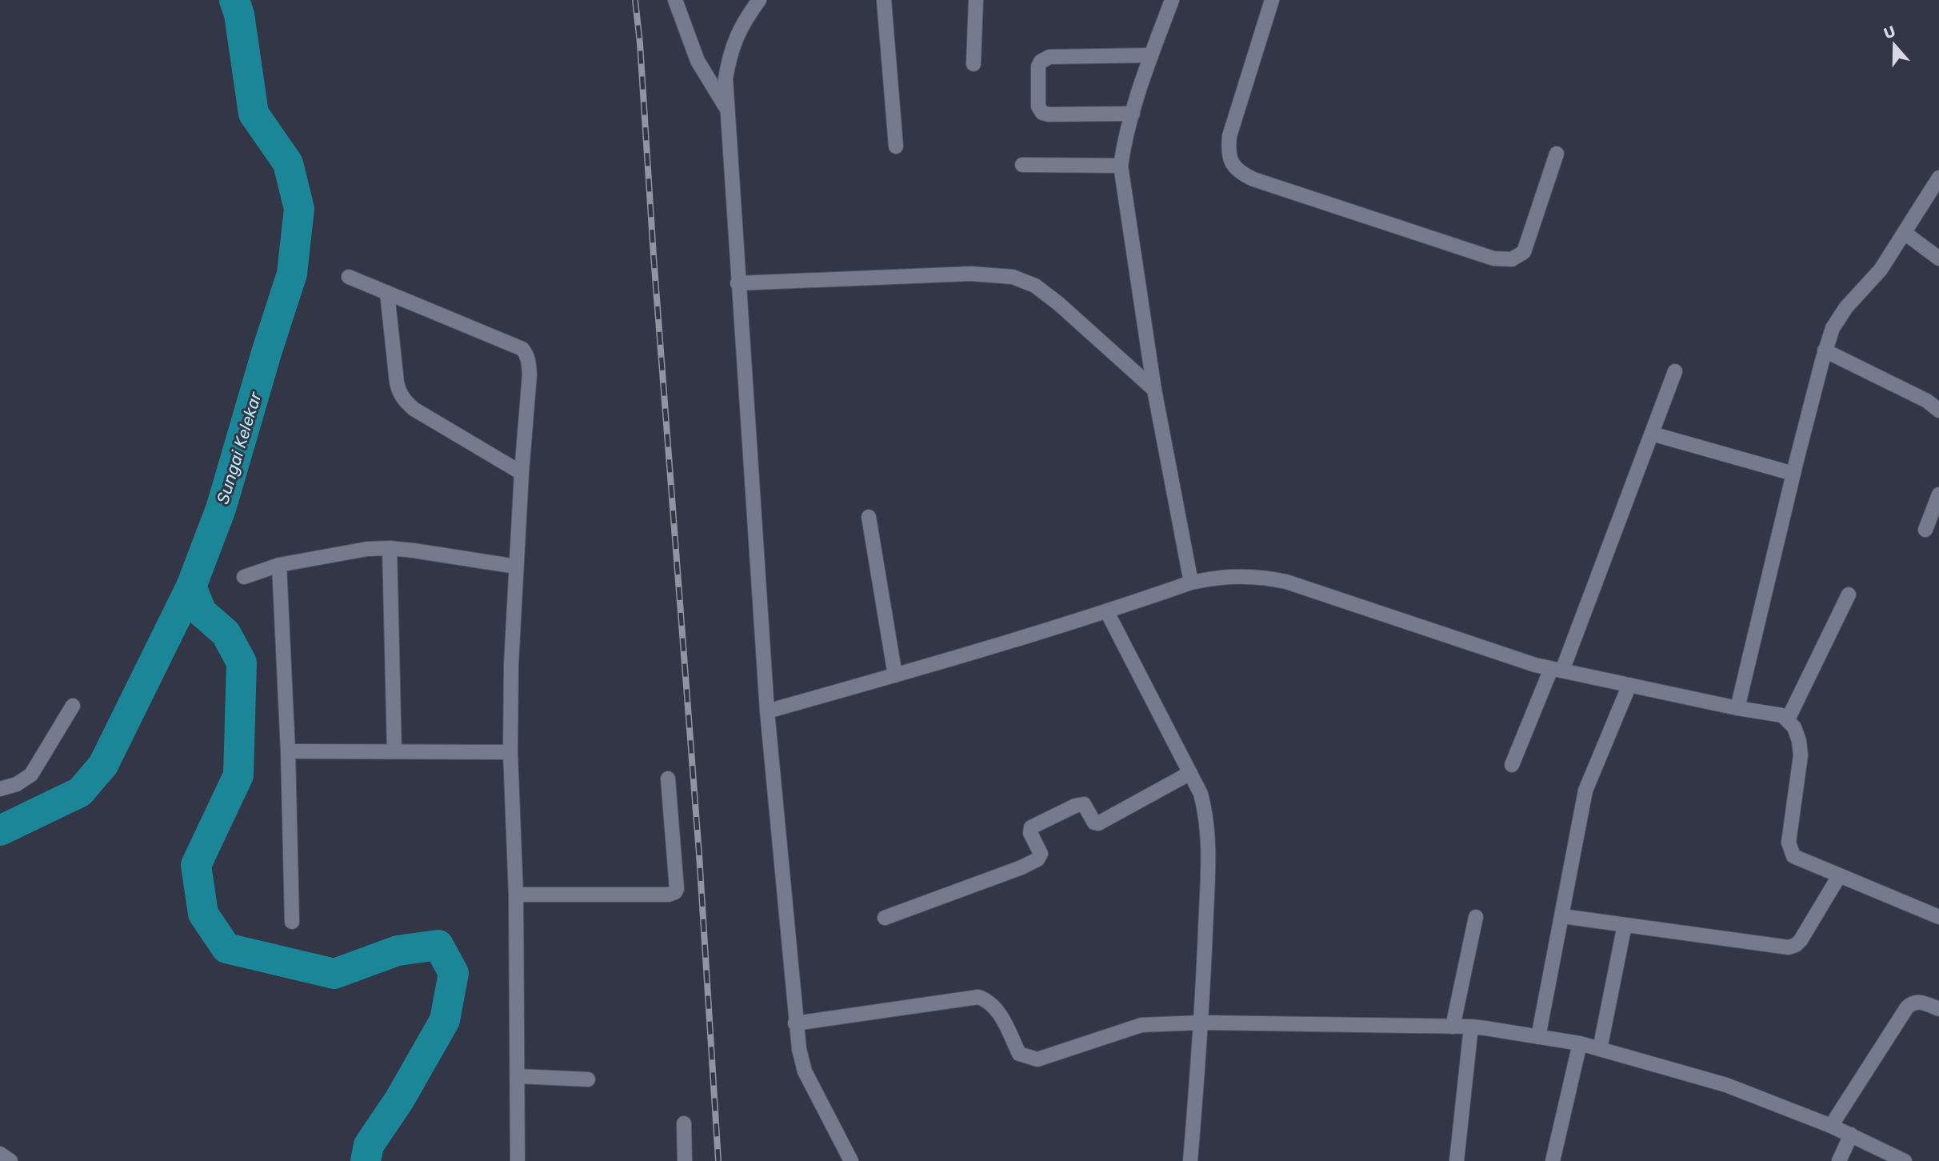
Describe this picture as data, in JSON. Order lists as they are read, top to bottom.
{
  "water": ["Sungai Kelekar"],
  "north": "top"
}
